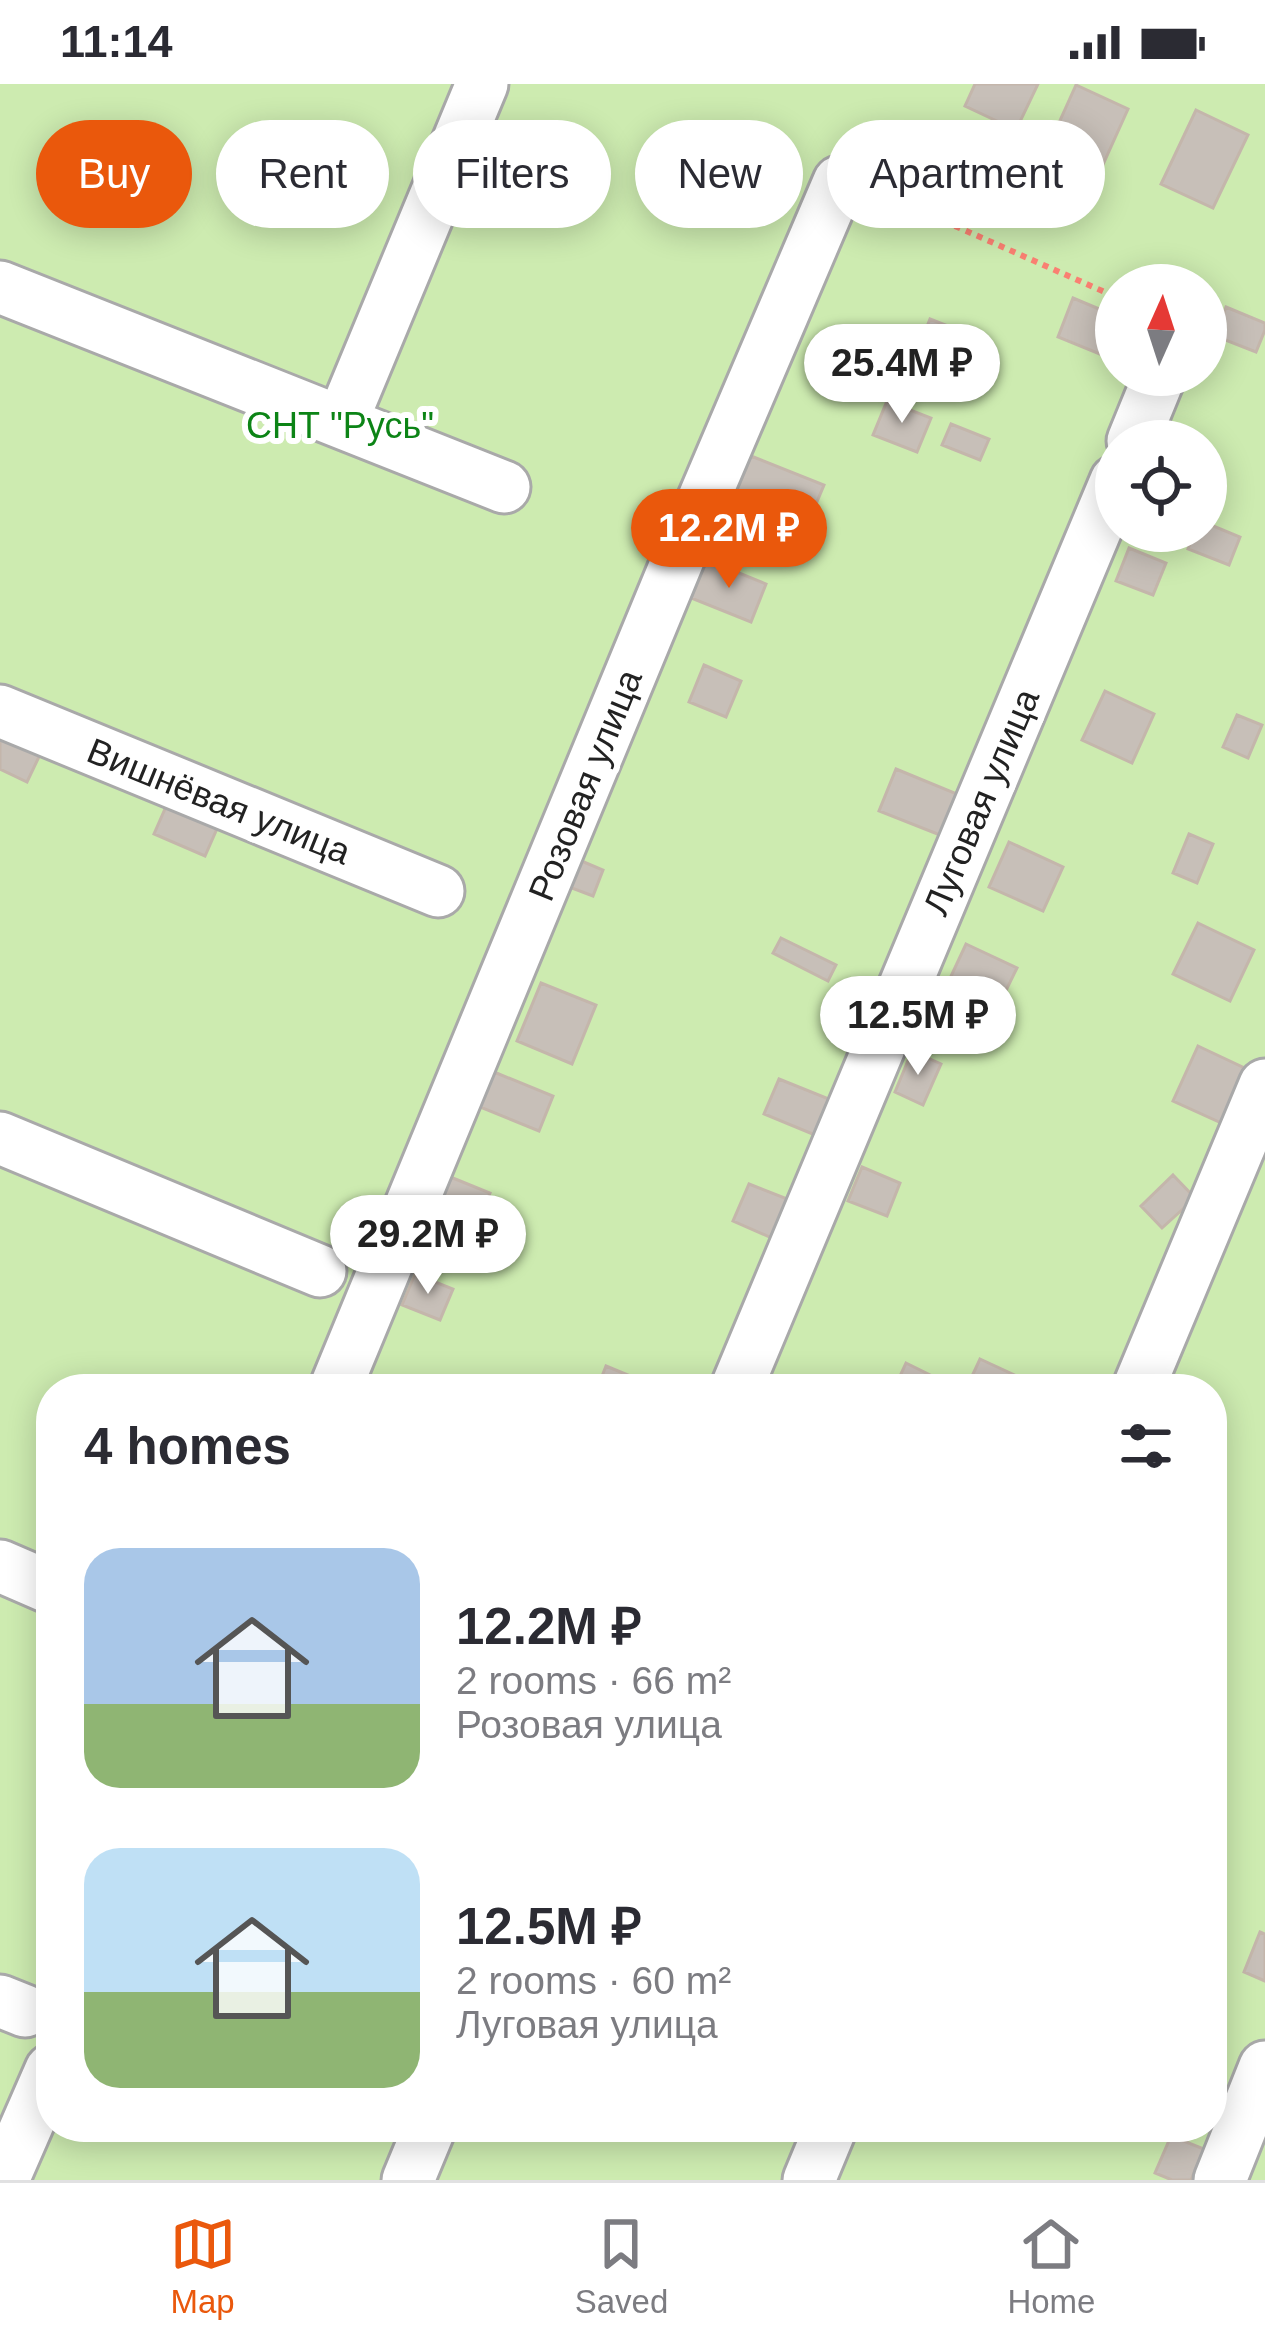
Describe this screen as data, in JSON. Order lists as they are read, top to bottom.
{
  "streets": {
    "street": ["Розовая улица", "Вишнёвая улица", "Луговая улица"]
  },
  "parks": ["СНТ \"Русь\""],
  "north": "top",
  "page": {
    "status": "11:14",
    "chip": [
      "Buy",
      "Rent",
      "Filters",
      "New",
      "Apartment"
    ],
    "price": [
      "25.4M ₽",
      "12.2M ₽",
      "12.5M ₽",
      "29.2M ₽"
    ],
    "heading": "4 homes",
    "list": [
      {
        "name": "12.2M ₽",
        "note": "2 rooms · 66 m² · Розовая улица"
      },
      {
        "name": "12.5M ₽",
        "note": "2 rooms · 60 m² · Луговая улица"
      }
    ],
    "tabs": ["Map", "Saved", "Home"]
  }
}
